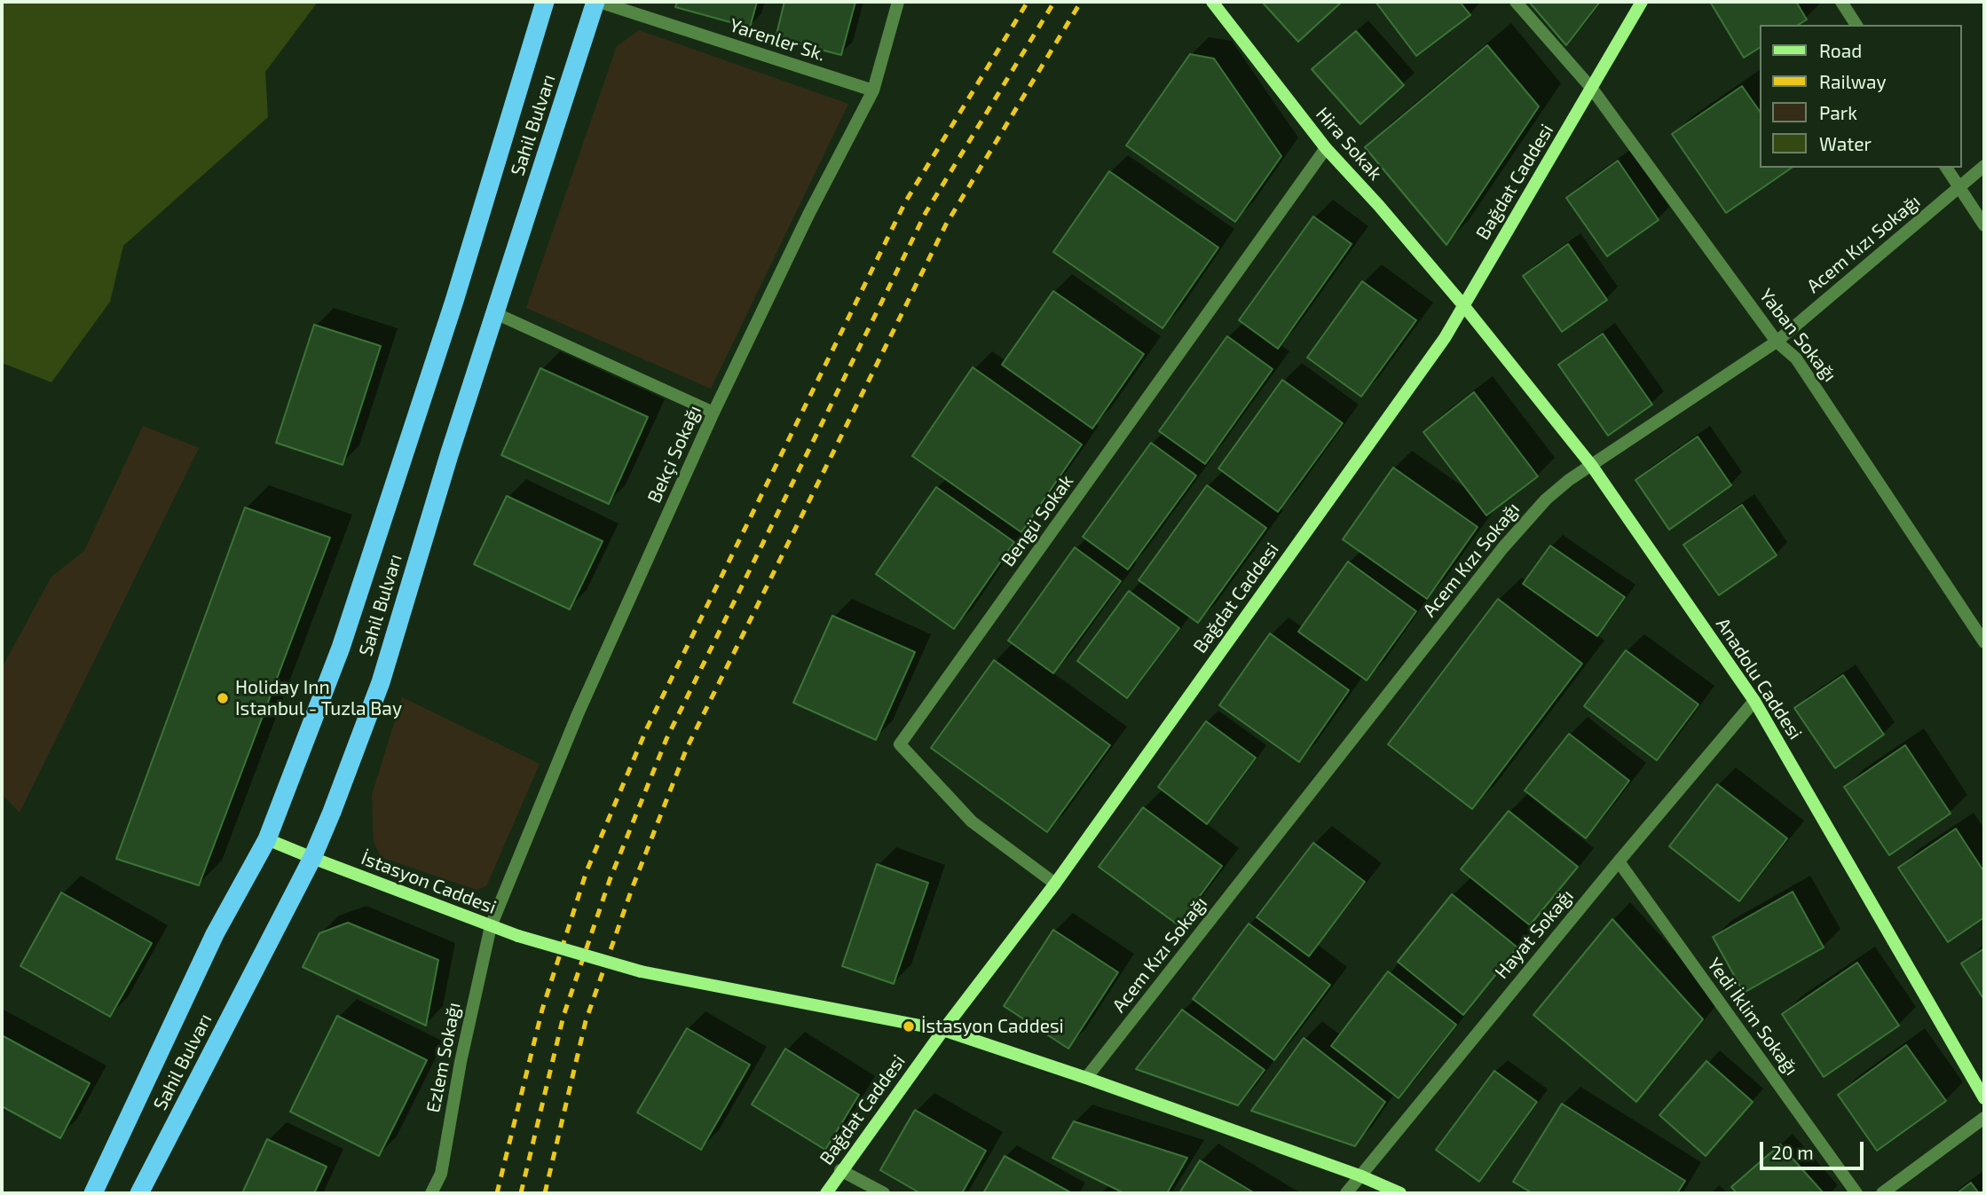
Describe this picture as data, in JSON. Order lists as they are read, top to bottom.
{
  "streets": {
    "highway": ["Sahil Bulvarı"],
    "street": [
      "Yarenler Sk.",
      "Hira Sokak",
      "Bağdat Caddesi",
      "Acem Kızı Sokağı",
      "Yaban Sokağı",
      "Bekçi Sokağı",
      "Bengü Sokak",
      "Anadolu Caddesi",
      "İstasyon Caddesi",
      "Hayat Sokağı",
      "Yedi İklim Sokağı",
      "Ezlem Sokağı"
    ]
  },
  "crossings": [
    ["Yarenler Sk.", "Sahil Bulvarı"],
    ["Yarenler Sk.", "Bekçi Sokağı"],
    ["Sahil Bulvarı", "İstasyon Caddesi"],
    ["Hira Sokak", "Bağdat Caddesi"],
    ["Hira Sokak", "Bengü Sokak"],
    ["Hira Sokak", "Anadolu Caddesi"],
    ["Bağdat Caddesi", "Yaban Sokağı"],
    ["Bağdat Caddesi", "Bengü Sokak"],
    ["Bağdat Caddesi", "Anadolu Caddesi"],
    ["Bağdat Caddesi", "İstasyon Caddesi"],
    ["Acem Kızı Sokağı", "Yaban Sokağı"],
    ["Acem Kızı Sokağı", "Anadolu Caddesi"],
    ["Acem Kızı Sokağı", "İstasyon Caddesi"],
    ["Bekçi Sokağı", "İstasyon Caddesi"],
    ["Bekçi Sokağı", "Ezlem Sokağı"],
    ["Anadolu Caddesi", "Hayat Sokağı"],
    ["İstasyon Caddesi", "Hayat Sokağı"],
    ["İstasyon Caddesi", "Ezlem Sokağı"],
    ["Hayat Sokağı", "Yedi İklim Sokağı"]
  ],
  "places": ["Holiday Inn Istanbul - Tuzla Bay", "İstasyon Caddesi"],
  "legend": [
    "Road",
    "Railway",
    "Park",
    "Water"
  ],
  "scale_bar": "20 m"
}
